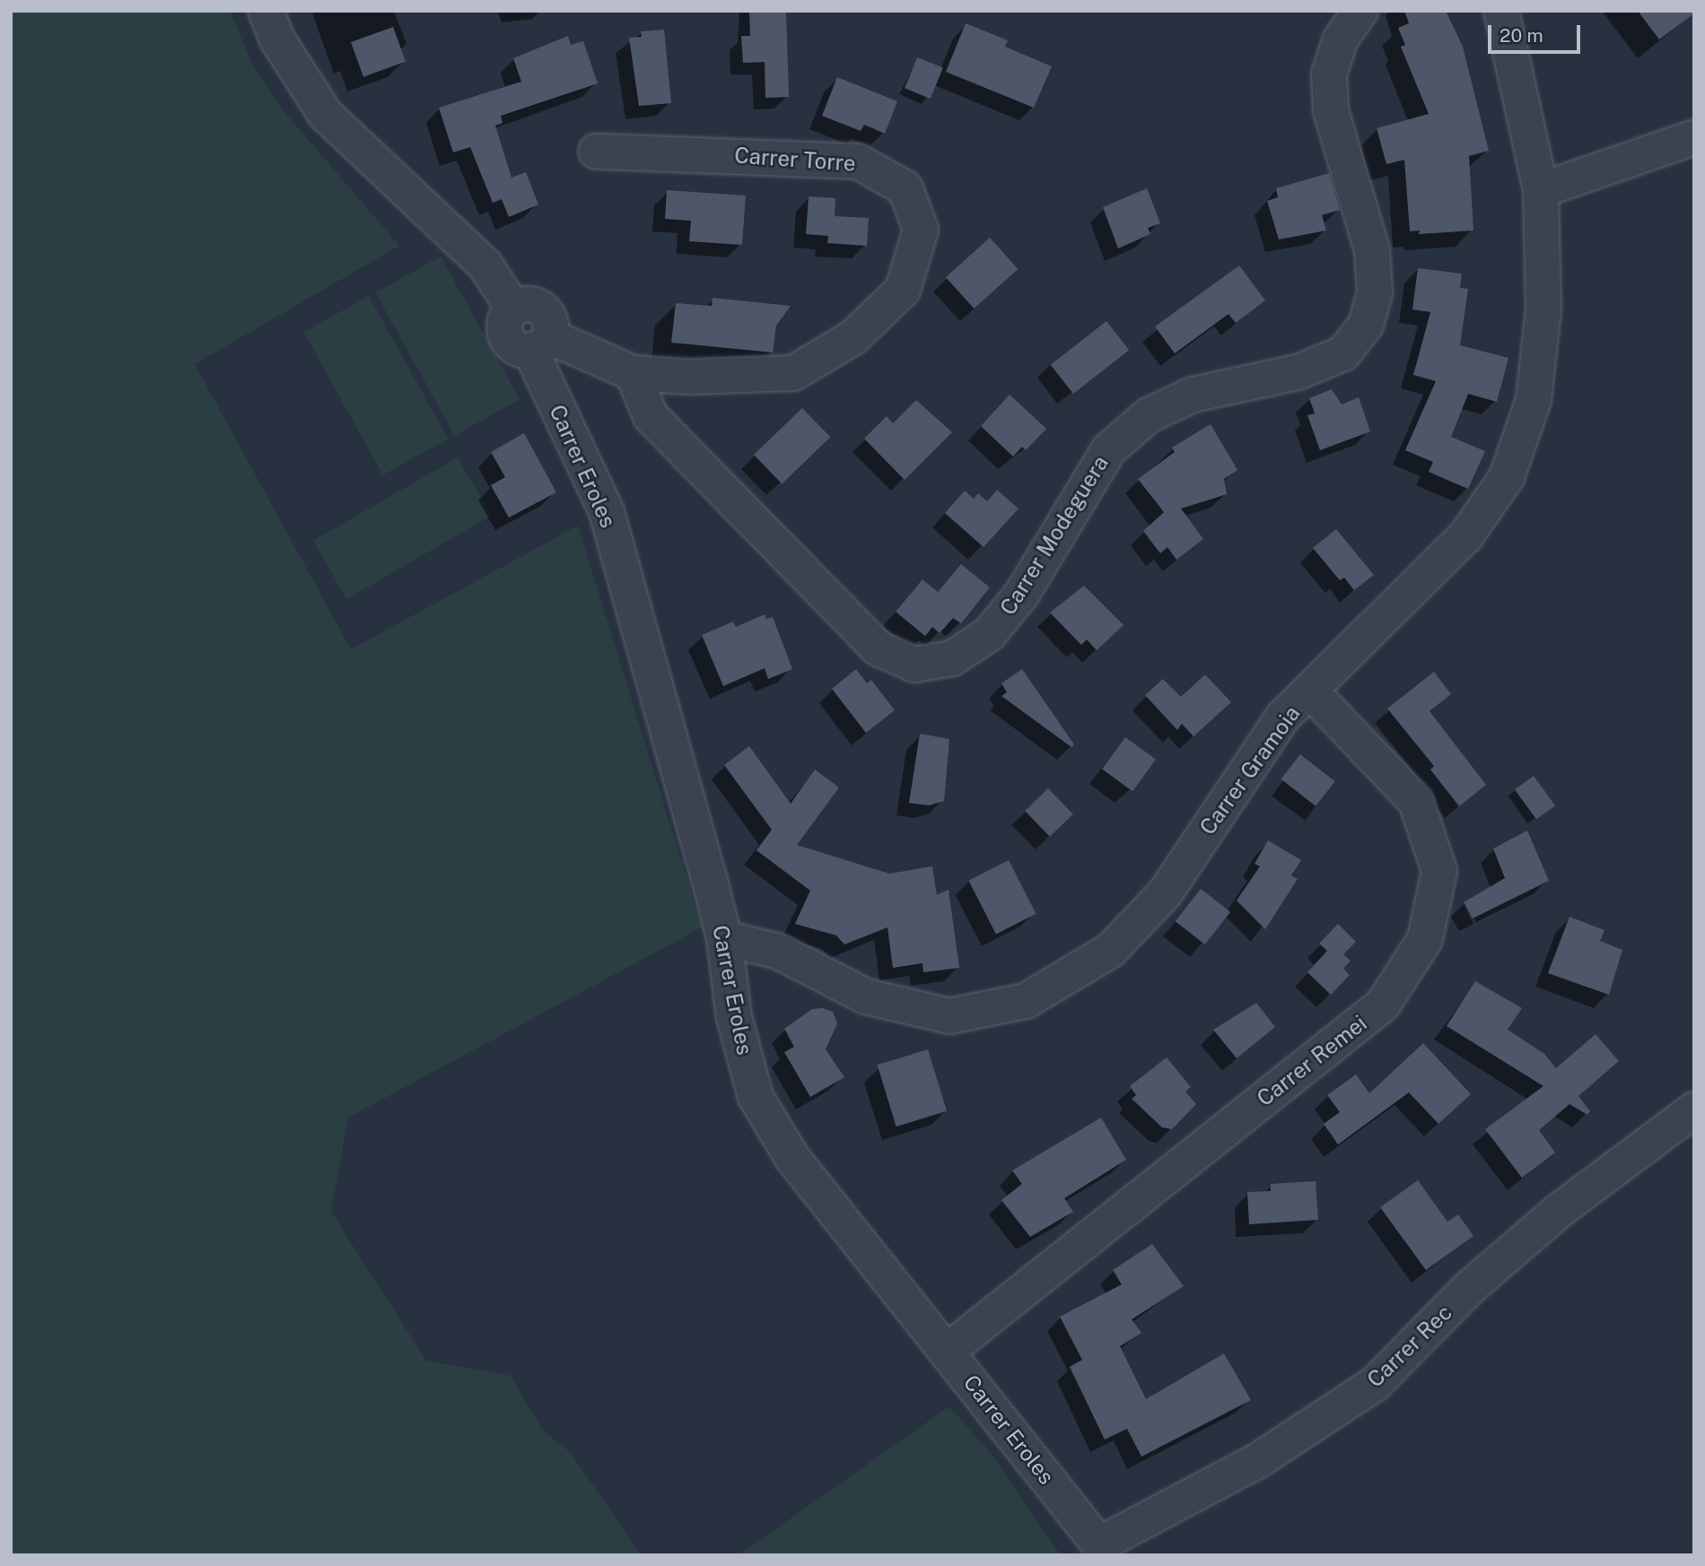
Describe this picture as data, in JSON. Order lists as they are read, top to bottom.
{
  "streets": {
    "street": [
      "Carrer Torre",
      "Carrer Eroles",
      "Carrer Modeguera",
      "Carrer Gramoia",
      "Carrer Remei",
      "Carrer Rec"
    ]
  },
  "crossings": [
    ["Carrer Torre", "Carrer Eroles"],
    ["Carrer Torre", "Carrer Modeguera"],
    ["Carrer Eroles", "Carrer Gramoia"],
    ["Carrer Eroles", "Carrer Remei"],
    ["Carrer Eroles", "Carrer Rec"],
    ["Carrer Gramoia", "Carrer Remei"]
  ],
  "scale_bar": "20 m"
}
